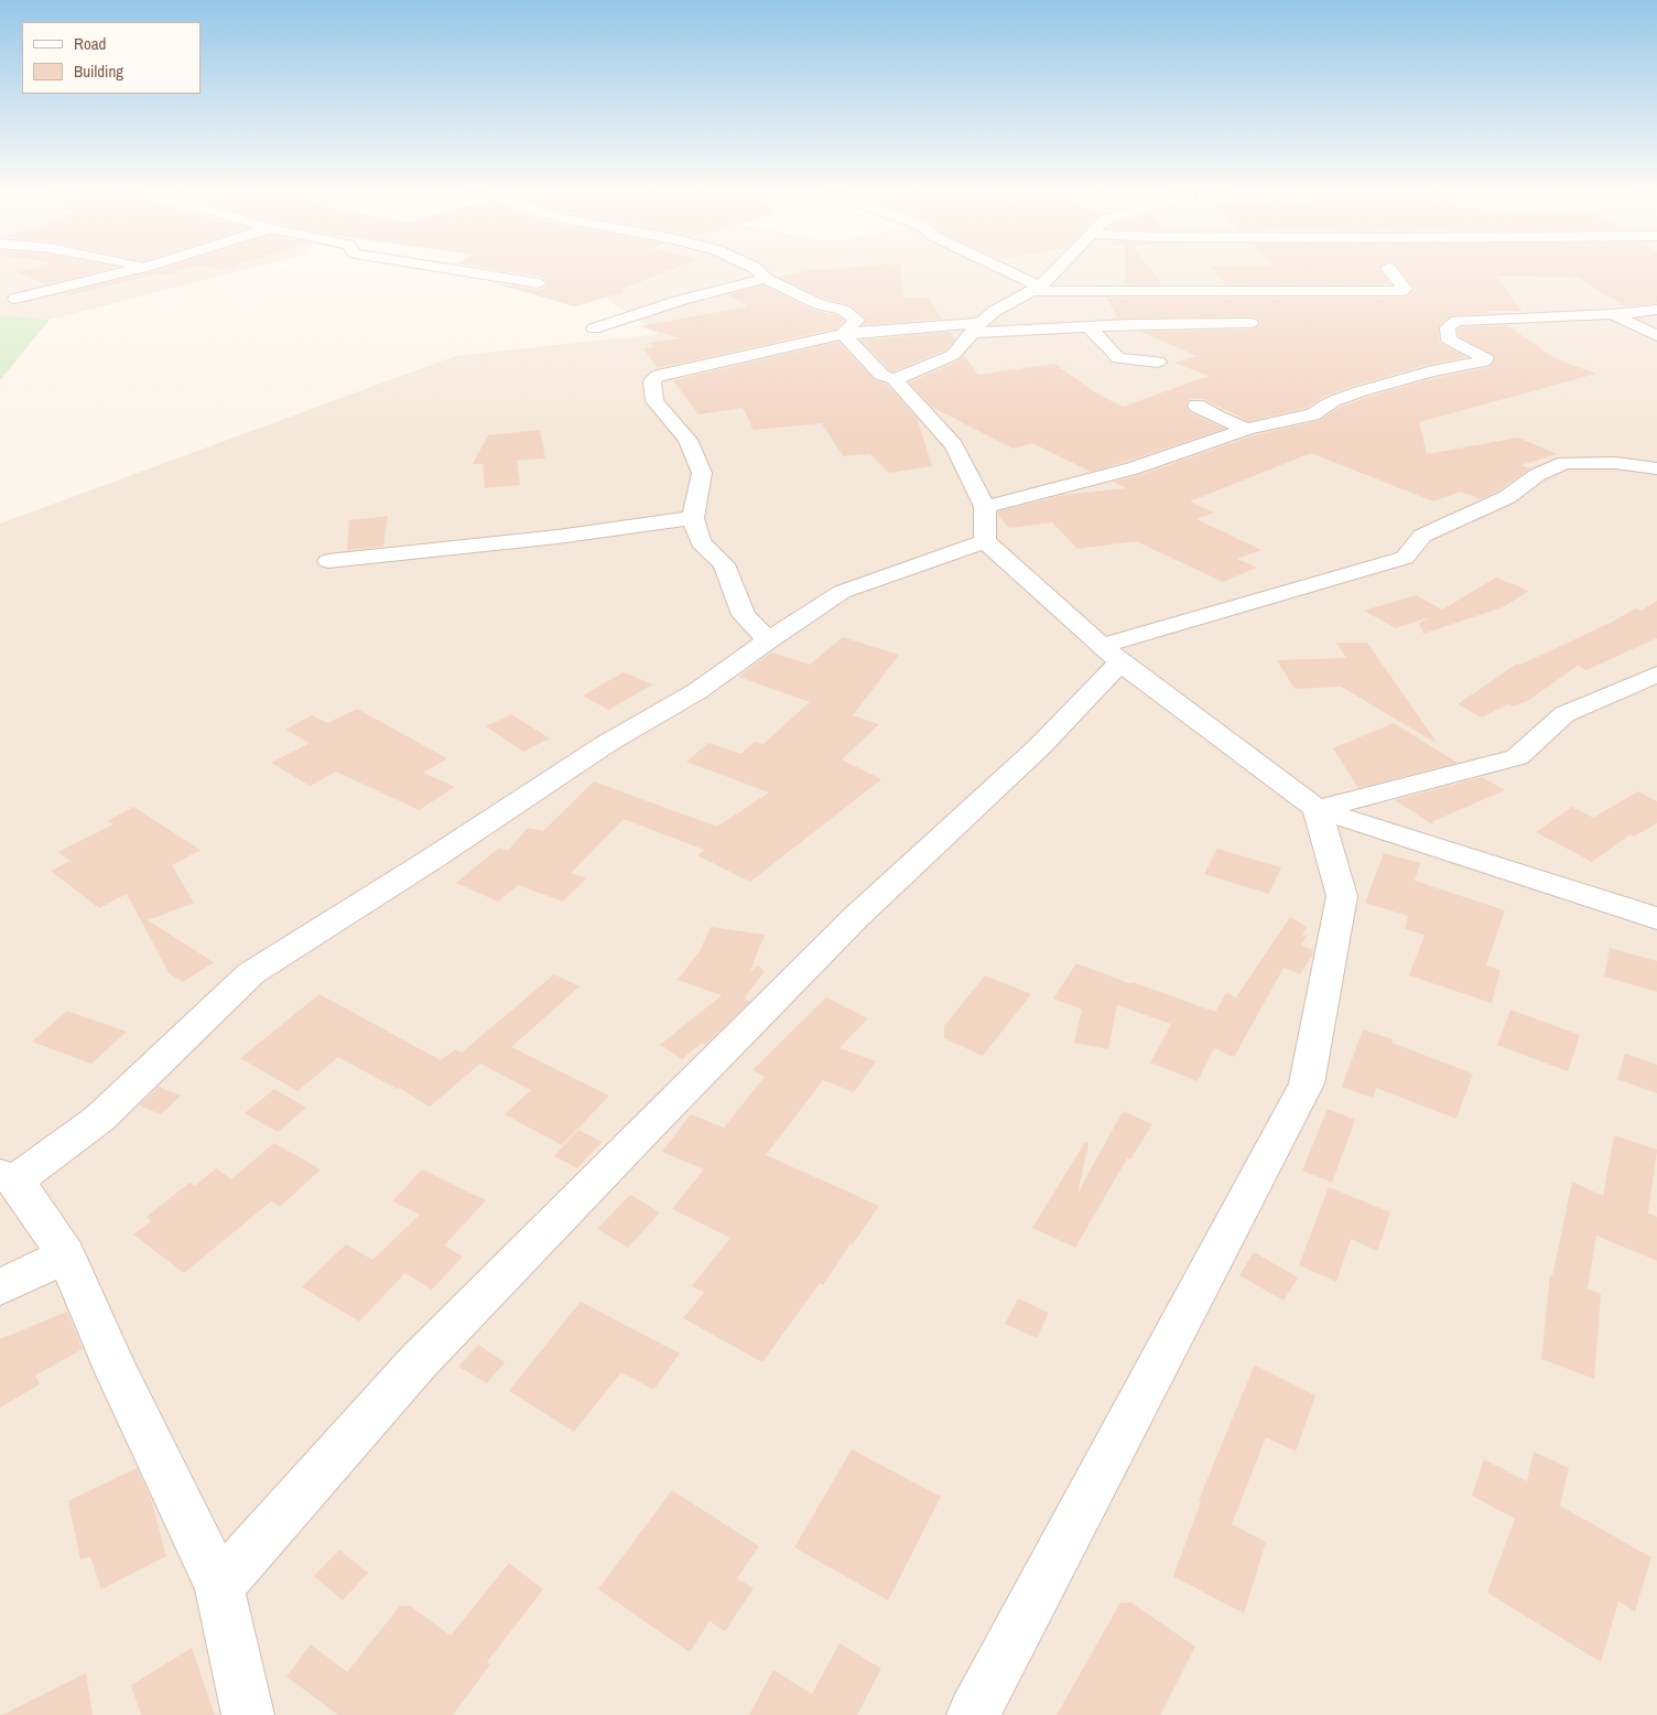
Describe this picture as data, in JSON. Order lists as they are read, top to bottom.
{
  "legend": ["Road", "Building"]
}
